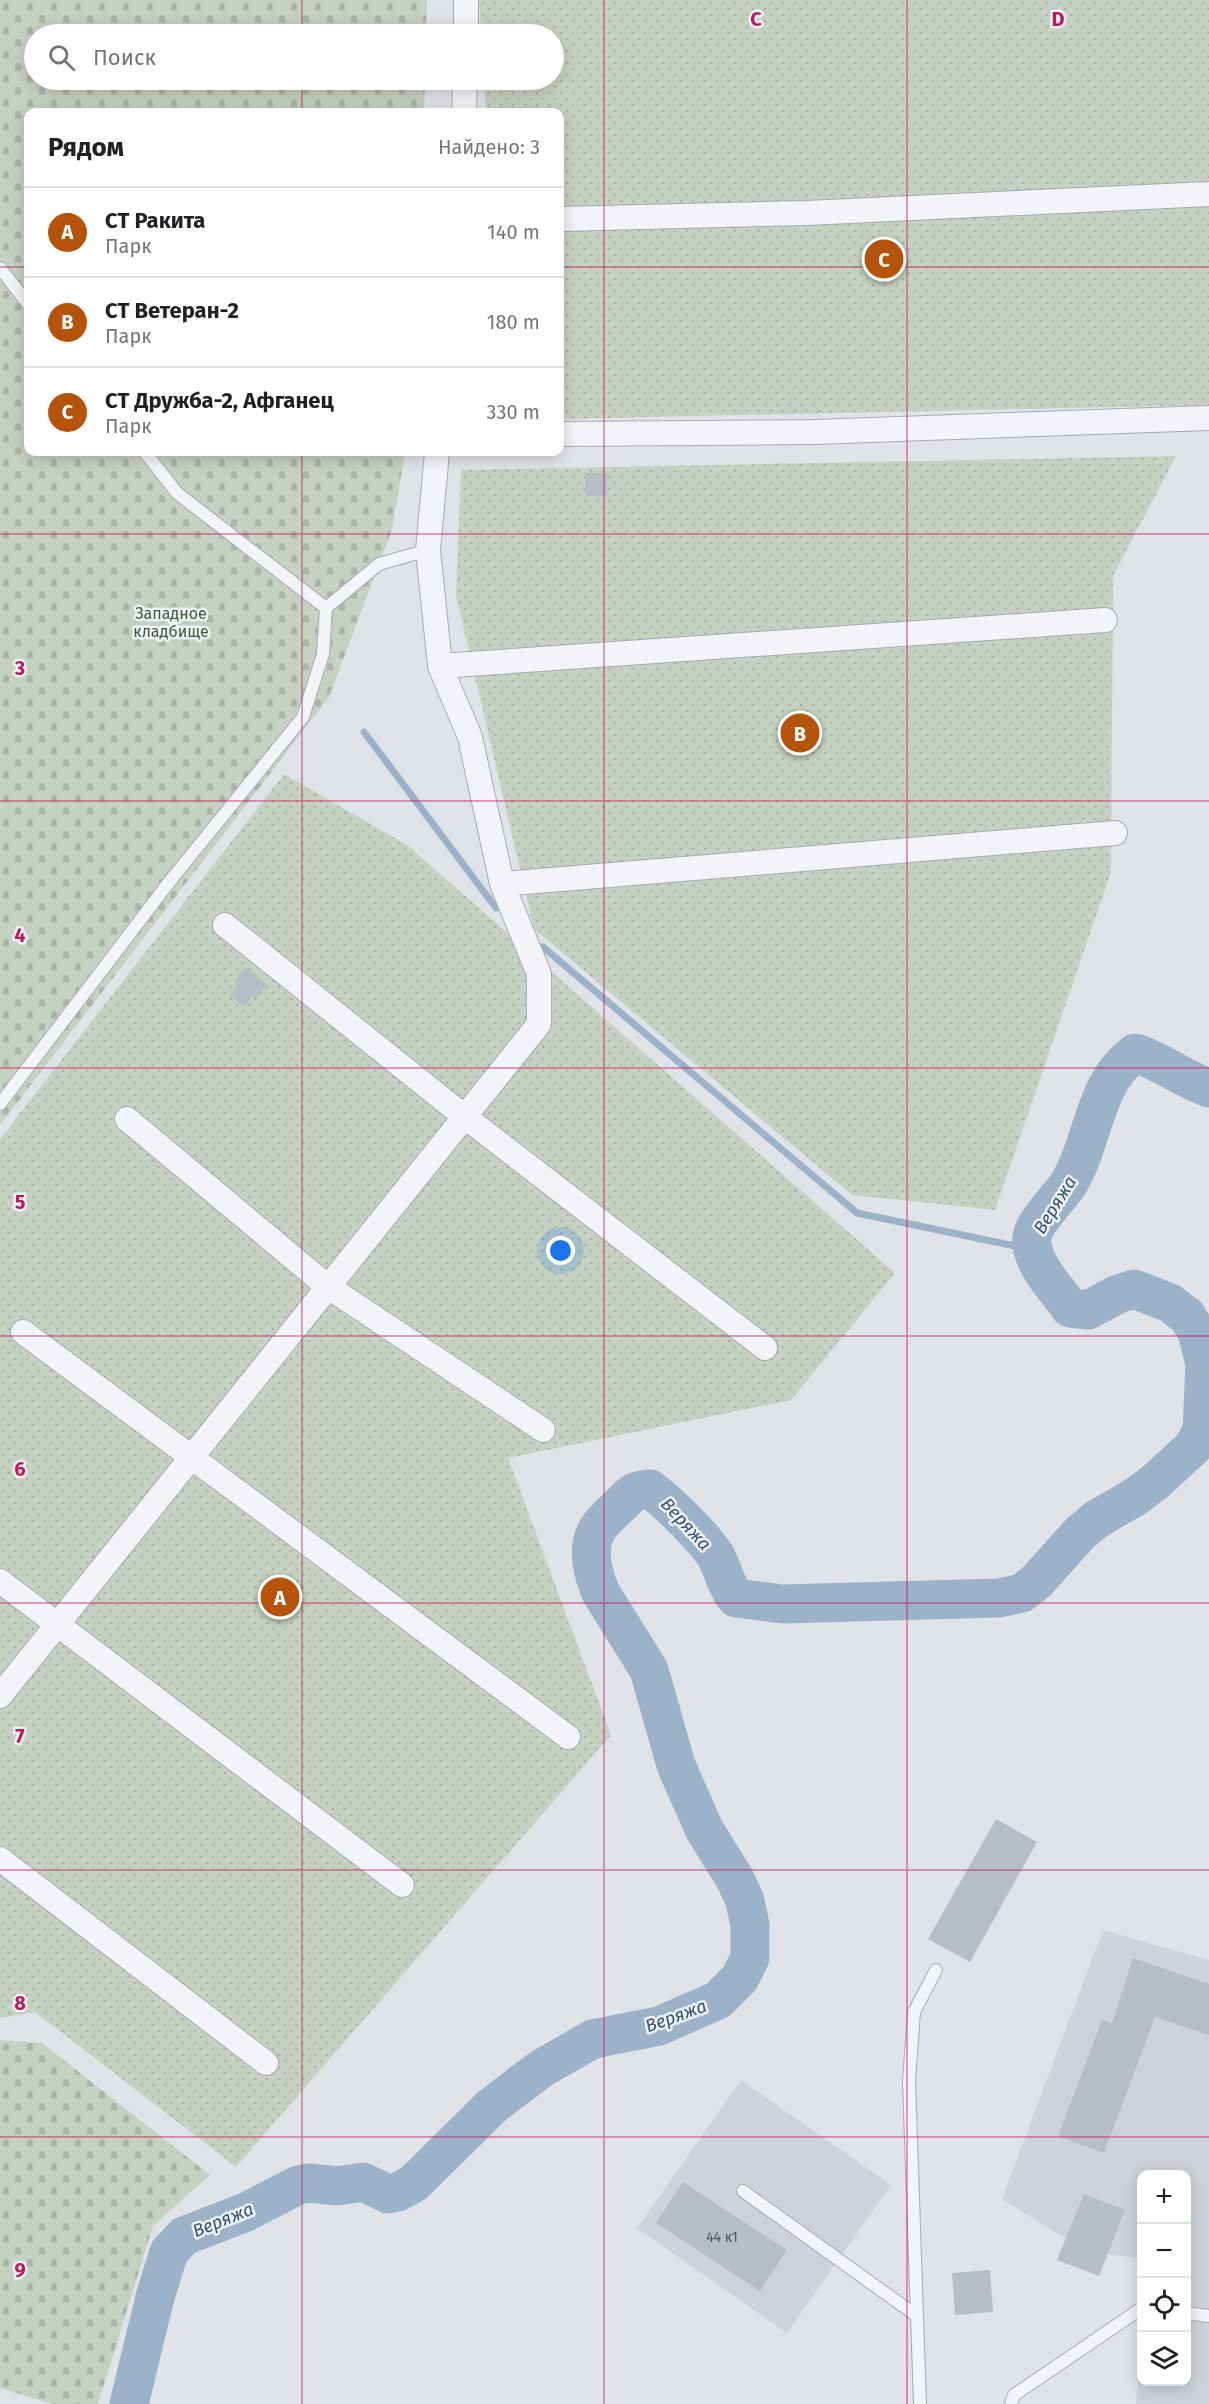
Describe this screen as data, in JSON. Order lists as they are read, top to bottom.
{
  "water": ["Веряжа"],
  "parks": ["Западное кладбище"],
  "house_numbers": ["44 к1"],
  "page": {
    "search": "Поиск",
    "heading": ["Рядом", "Найдено: 3"],
    "list": [
      {
        "mark": "A",
        "name": "СТ Ракита",
        "note": "Парк",
        "value": "140 m"
      },
      {
        "mark": "B",
        "name": "СТ Ветеран-2",
        "note": "Парк",
        "value": "180 m"
      },
      {
        "mark": "C",
        "name": "СТ Дружба-2, Афганец",
        "note": "Парк",
        "value": "330 m"
      }
    ],
    "pins": ["C", "B", "A"],
    "map_buttons": ["+", "−"]
  },
  "grid": {
    "columns": ["C", "D"],
    "rows": [
      "3",
      "4",
      "5",
      "6",
      "7",
      "8",
      "9"
    ]
  }
}
